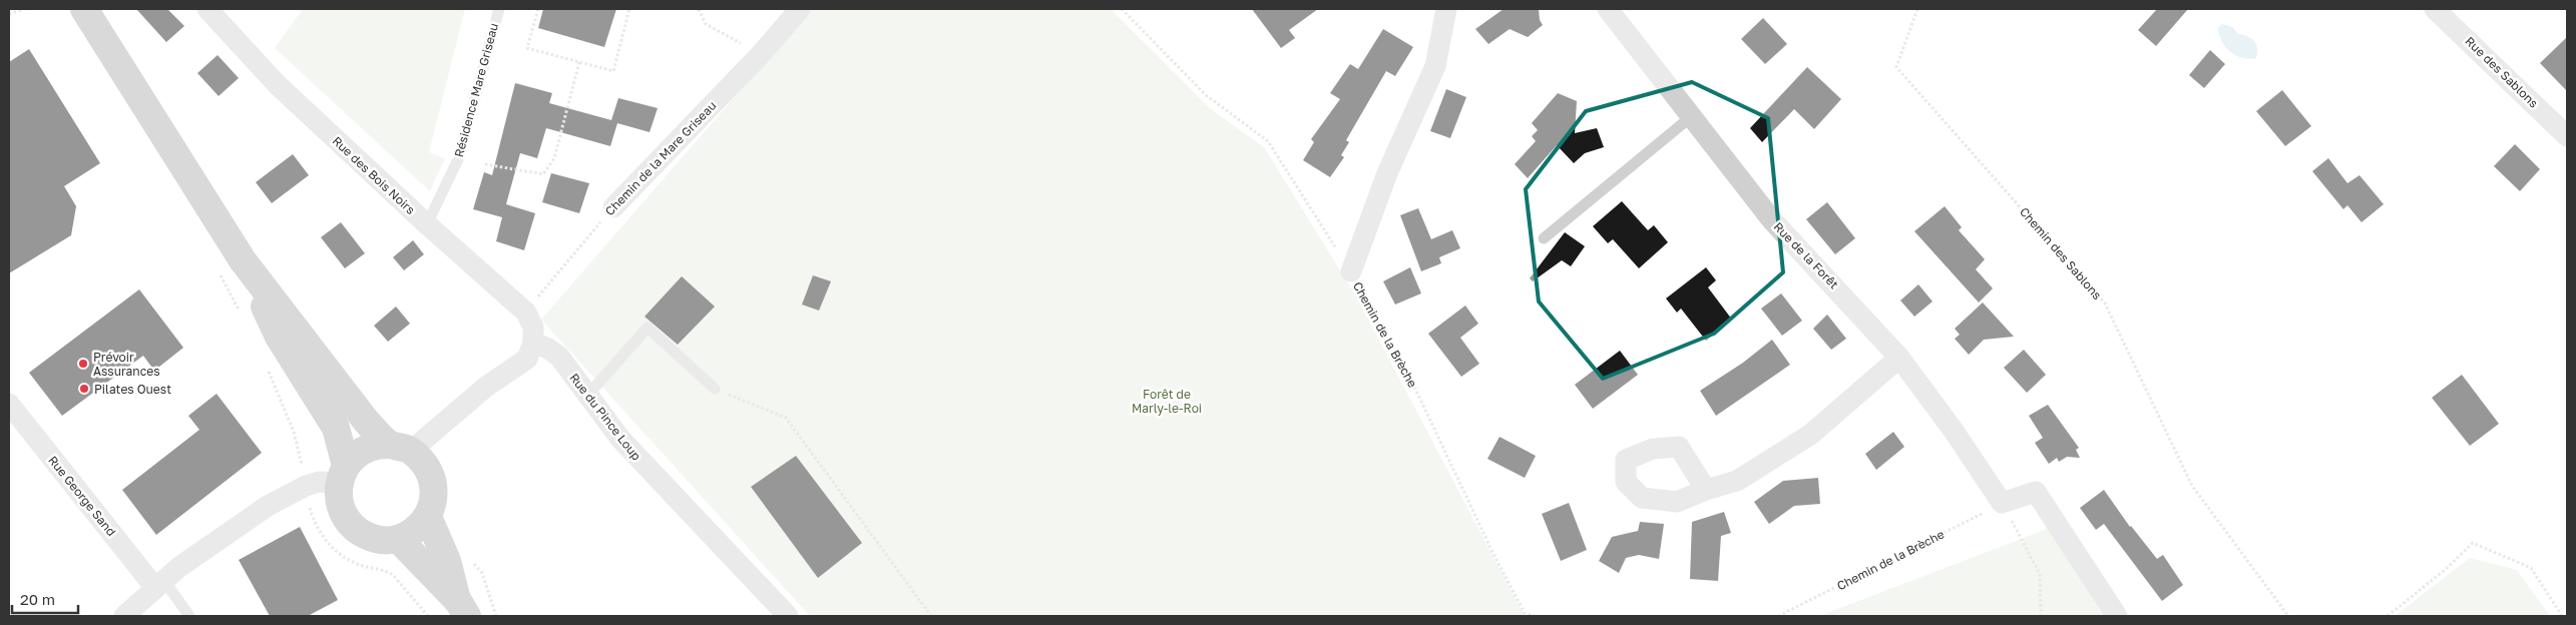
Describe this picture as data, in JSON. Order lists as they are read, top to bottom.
{
  "streets": {
    "street": [
      "Rue des Sablons",
      "Chemin de la Mare Griseau",
      "Rue des Bois Noirs",
      "Rue de la Forêt",
      "Chemin de la Brèche",
      "Rue du Pince Loup",
      "Rue George Sand"
    ],
    "lane": ["Résidence Mare Griseau"],
    "path": ["Chemin des Sablons"]
  },
  "crossings": [
    ["Résidence Mare Griseau", "Rue des Bois Noirs"],
    ["Chemin de la Mare Griseau", "Rue des Bois Noirs"],
    ["Rue de la Forêt", "Chemin de la Brèche"]
  ],
  "parks": ["Forêt de Marly-le-Roi"],
  "places": ["Prévoir Assurances", "Pilates Ouest"],
  "scale_bar": "20 m"
}
